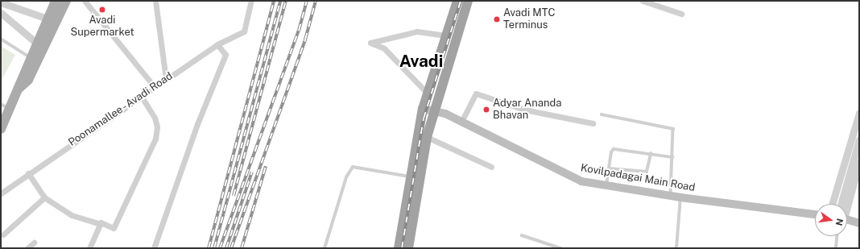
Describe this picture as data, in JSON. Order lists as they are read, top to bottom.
{
  "streets": {
    "main road": ["Kovilpadagai Main Road"],
    "street": ["Poonamallee - Avadi Road"]
  },
  "districts": ["Avadi"],
  "places": ["Avadi Supermarket", "Avadi MTC Terminus", "Adyar Ananda Bhavan"],
  "north": "right"
}
